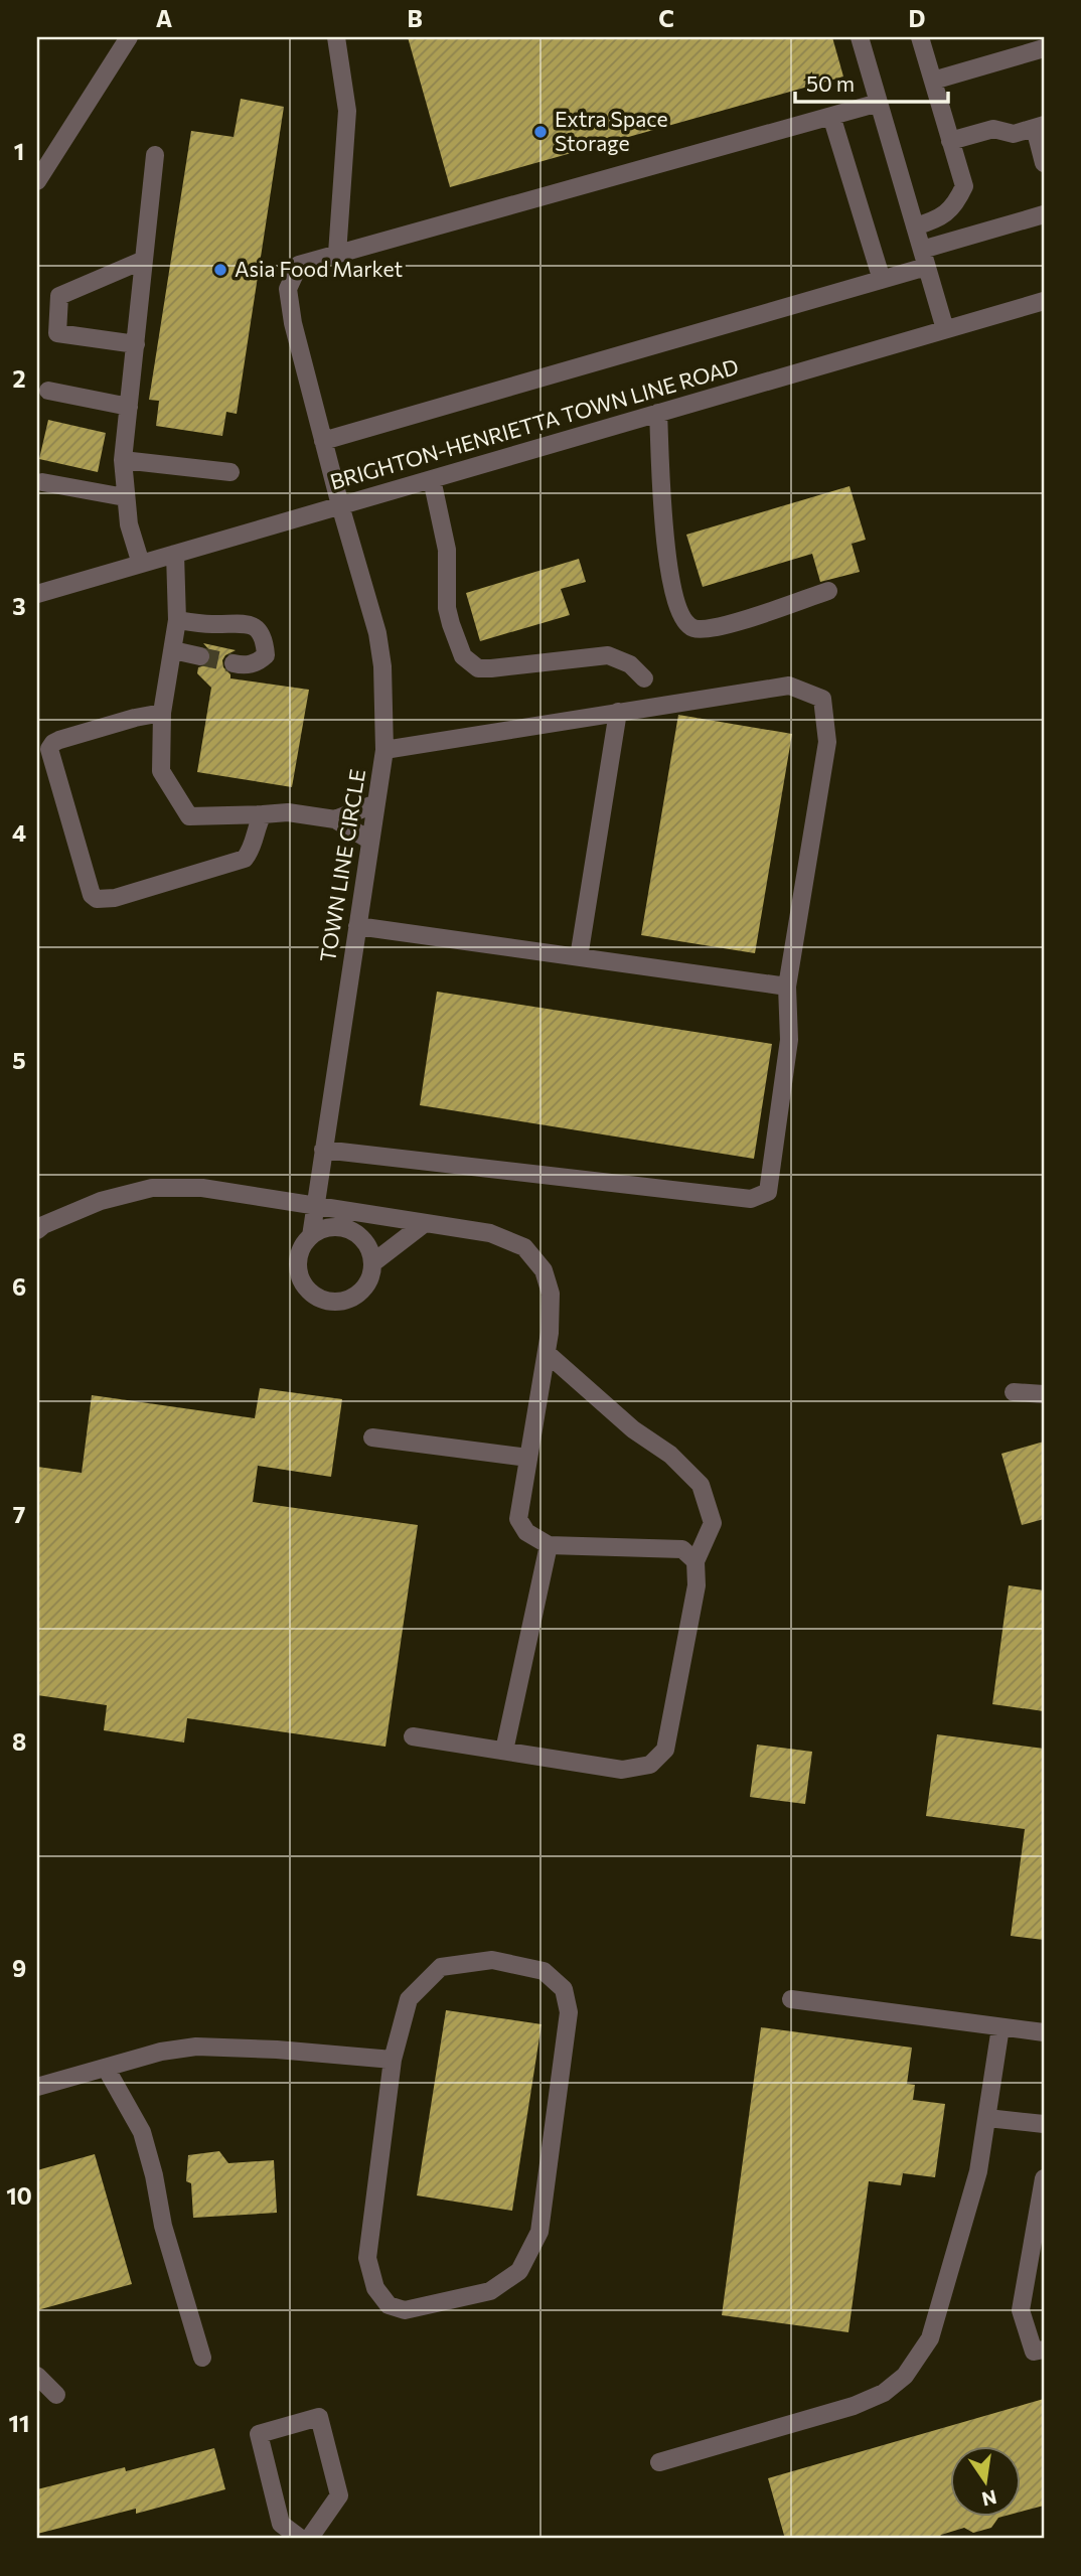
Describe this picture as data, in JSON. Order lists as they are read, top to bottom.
{
  "streets": {
    "street": ["BRIGHTON-HENRIETTA TOWN LINE ROAD", "TOWN LINE CIRCLE"]
  },
  "crossings": [
    ["BRIGHTON-HENRIETTA TOWN LINE ROAD", "TOWN LINE CIRCLE"]
  ],
  "places": ["Extra Space Storage", "Asia Food Market"],
  "scale_bar": "50 m",
  "north": "bottom",
  "grid": {
    "columns": [
      "A",
      "B",
      "C",
      "D"
    ],
    "rows": [
      "1",
      "2",
      "3",
      "4",
      "5",
      "6",
      "7",
      "8",
      "9",
      "10",
      "11"
    ]
  }
}
